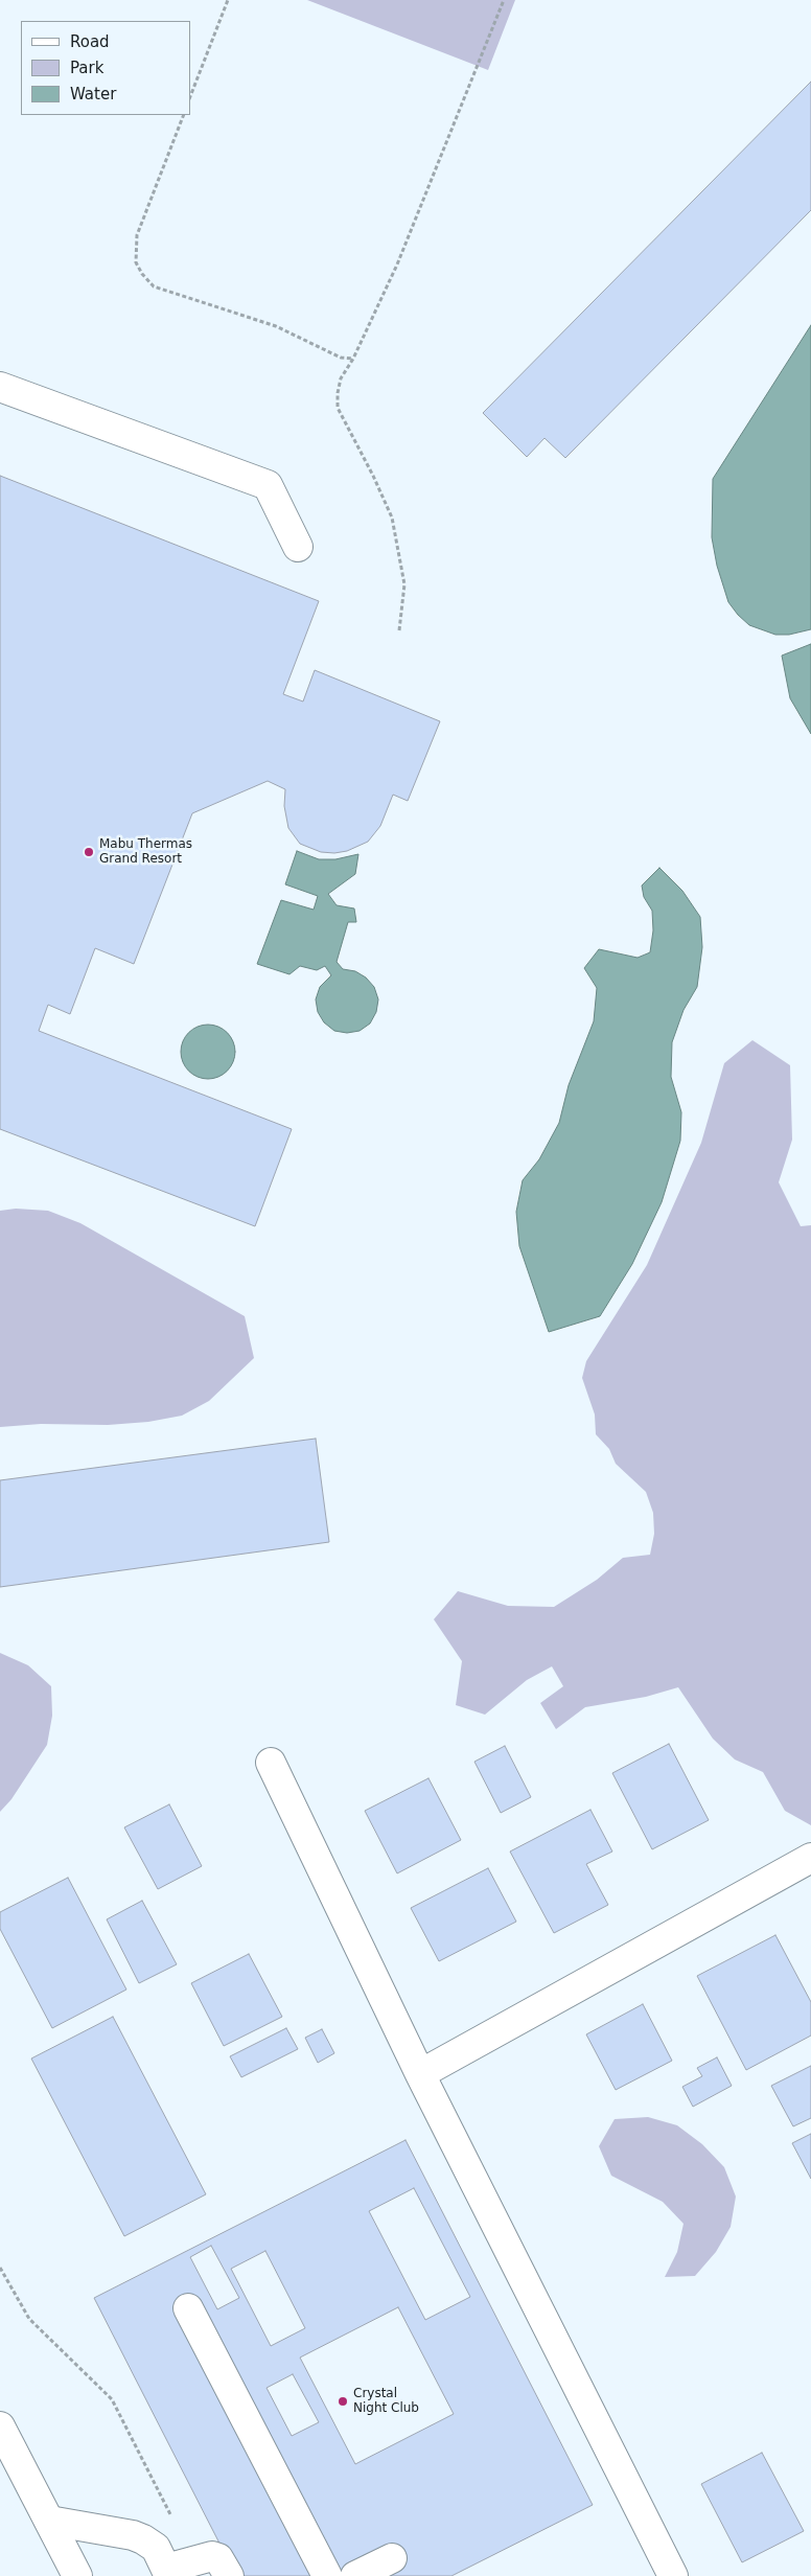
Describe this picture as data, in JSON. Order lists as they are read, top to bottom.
{
  "places": ["Mabu Thermas Grand Resort", "Crystal Night Club"],
  "legend": ["Road", "Park", "Water"]
}
